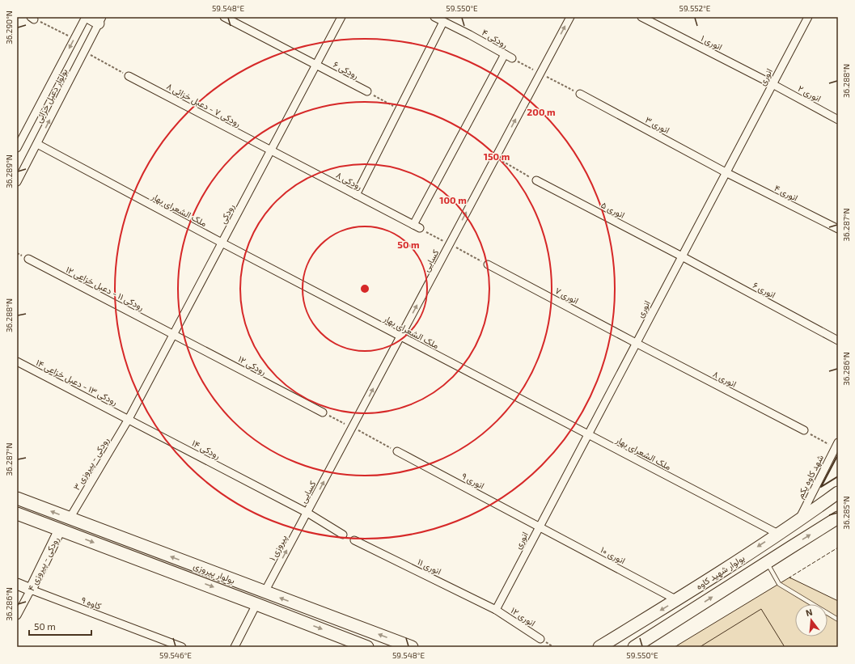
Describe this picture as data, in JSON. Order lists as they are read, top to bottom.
{
  "streets": {
    "main road": ["بولوار شهید کاوه", "بولوار پیروزی"],
    "street": [
      "رودکی ۴",
      "انوری ۱",
      "رودکی ۶",
      "انوری",
      "انوری ۲",
      "بولوار دعبل خزائی",
      "رودکی ۷ - دعبل خزائی ۸",
      "انوری ۳",
      "رودکی ۸",
      "انوری ۴",
      "ملک الشعرای بهار",
      "انوری ۵",
      "رودکی",
      "کسایی",
      "رودکی ۱۱ - دعبل خزاعی ۱۲",
      "انوری ۶",
      "انوری ۷",
      "رودکی ۱۲",
      "انوری ۸",
      "رودکی ۱۳ - دعبل خزاعی ۱۴",
      "رودکی ۱۴",
      "رودکی - پیروزی ۳",
      "شهد کاوه یکم",
      "انوری ۹",
      "پیروزی ۱",
      "انوری ۱۰",
      "رودکی - پیروزی ۴",
      "انوری ۱۱",
      "کاوه ۹",
      "انوری ۱۲"
    ]
  },
  "crossings": [
    ["رودکی ۴", "رودکی ۸"],
    ["انوری ۱", "انوری"],
    ["انوری ۱", "انوری ۲"],
    ["رودکی ۶", "رودکی"],
    ["انوری", "انوری ۲"],
    ["انوری", "انوری ۳"],
    ["انوری", "انوری ۴"],
    ["انوری", "ملک الشعرای بهار"],
    ["انوری", "انوری ۵"],
    ["انوری", "انوری ۶"],
    ["انوری", "انوری ۷"],
    ["انوری", "انوری ۸"],
    ["انوری", "انوری ۹"],
    ["انوری", "انوری ۱۰"],
    ["انوری", "انوری ۱۱"],
    ["انوری", "انوری ۱۲"],
    ["بولوار دعبل خزائی", "ملک الشعرای بهار"],
    ["رودکی ۷ - دعبل خزائی ۸", "رودکی ۸"],
    ["رودکی ۷ - دعبل خزائی ۸", "رودکی"],
    ["انوری ۳", "انوری ۴"],
    ["رودکی ۸", "رودکی"],
    ["ملک الشعرای بهار", "رودکی"],
    ["ملک الشعرای بهار", "کسایی"],
    ["ملک الشعرای بهار", "بولوار شهید کاوه"],
    ["انوری ۵", "انوری ۶"],
    ["رودکی", "رودکی ۱۱ - دعبل خزاعی ۱۲"],
    ["رودکی", "رودکی ۱۲"],
    ["رودکی", "رودکی ۱۳ - دعبل خزاعی ۱۴"],
    ["رودکی", "رودکی ۱۴"],
    ["رودکی", "رودکی - پیروزی ۳"],
    ["کسایی", "رودکی ۱۴"],
    ["کسایی", "پیروزی ۱"],
    ["رودکی ۱۱ - دعبل خزاعی ۱۲", "رودکی ۱۲"],
    ["انوری ۷", "انوری ۸"],
    ["رودکی ۱۳ - دعبل خزاعی ۱۴", "رودکی ۱۴"],
    ["رودکی ۱۳ - دعبل خزاعی ۱۴", "رودکی - پیروزی ۳"],
    ["رودکی ۱۴", "رودکی - پیروزی ۳"],
    ["رودکی ۱۴", "پیروزی ۱"],
    ["رودکی - پیروزی ۳", "بولوار پیروزی"],
    ["شهد کاوه یکم", "بولوار شهید کاوه"],
    ["انوری ۹", "انوری ۱۰"],
    ["پیروزی ۱", "بولوار پیروزی"],
    ["انوری ۱۰", "بولوار شهید کاوه"],
    ["رودکی - پیروزی ۴", "بولوار پیروزی"],
    ["رودکی - پیروزی ۴", "کاوه ۹"],
    ["انوری ۱۱", "انوری ۱۲"]
  ],
  "one_way": ["کسایی", "پیروزی ۱"],
  "scale_bar": "50 m",
  "north": "top",
  "coordinates": [
    "59.548°E",
    "59.550°E",
    "59.552°E",
    "36.290°N",
    "36.288°N",
    "36.289°N",
    "36.287°N",
    "36.286°N",
    "36.285°N",
    "59.546°E"
  ],
  "rings": [
    "200 m",
    "150 m",
    "100 m",
    "50 m"
  ]
}
